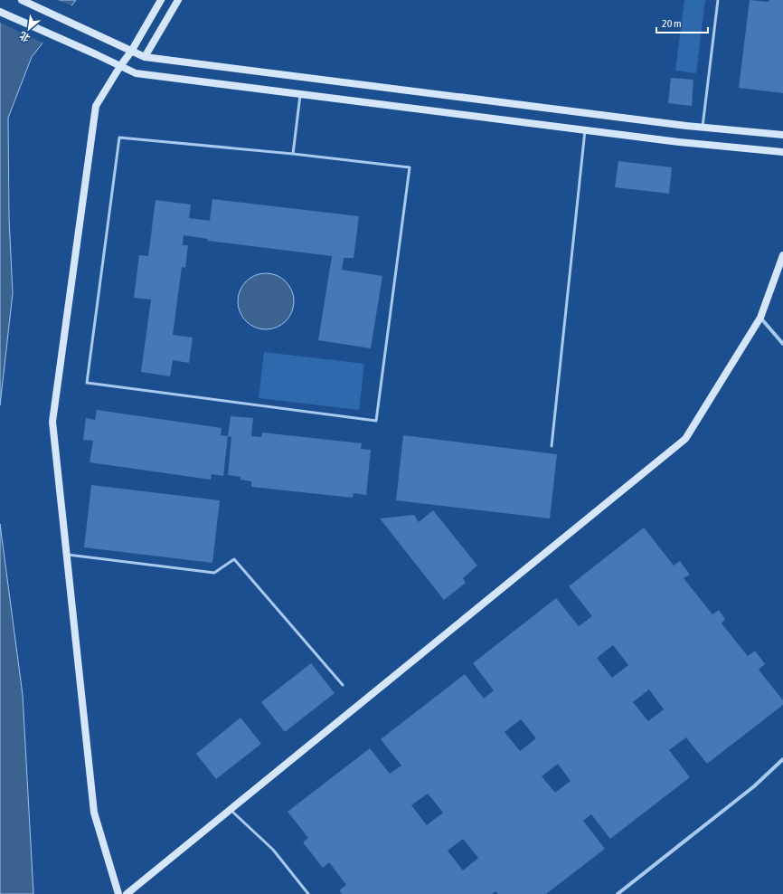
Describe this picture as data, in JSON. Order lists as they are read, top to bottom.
{
  "scale_bar": "20 m",
  "north": "bottom left"
}
